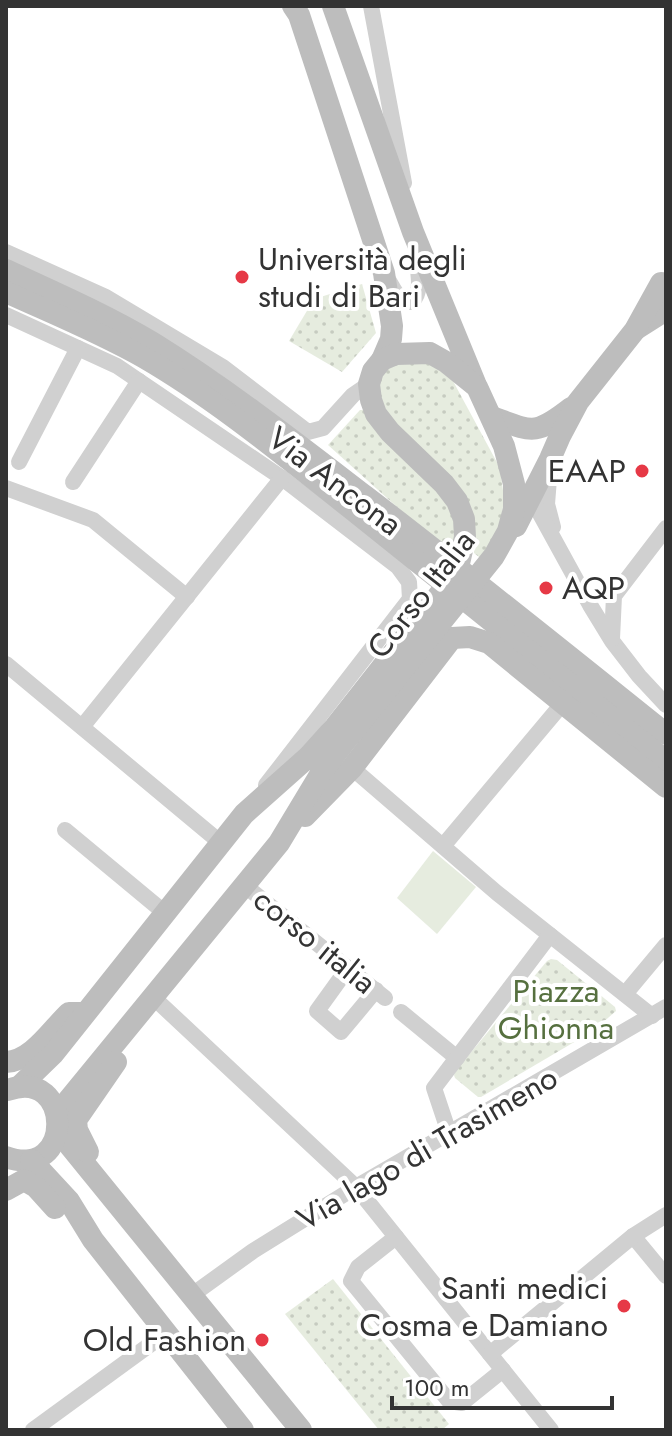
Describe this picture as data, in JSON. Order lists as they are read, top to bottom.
{
  "streets": {
    "street": [
      "Via Ancona",
      "Corso Italia",
      "corso italia",
      "Via lago di Trasimeno"
    ]
  },
  "crossings": [
    ["Via Ancona", "Corso Italia"],
    ["Corso Italia", "corso italia"]
  ],
  "parks": ["Piazza Ghionna"],
  "places": [
    "Università degli studi di Bari",
    "EAAP",
    "AQP",
    "Santi medici Cosma e Damiano",
    "Old Fashion"
  ],
  "scale_bar": "100 m"
}
